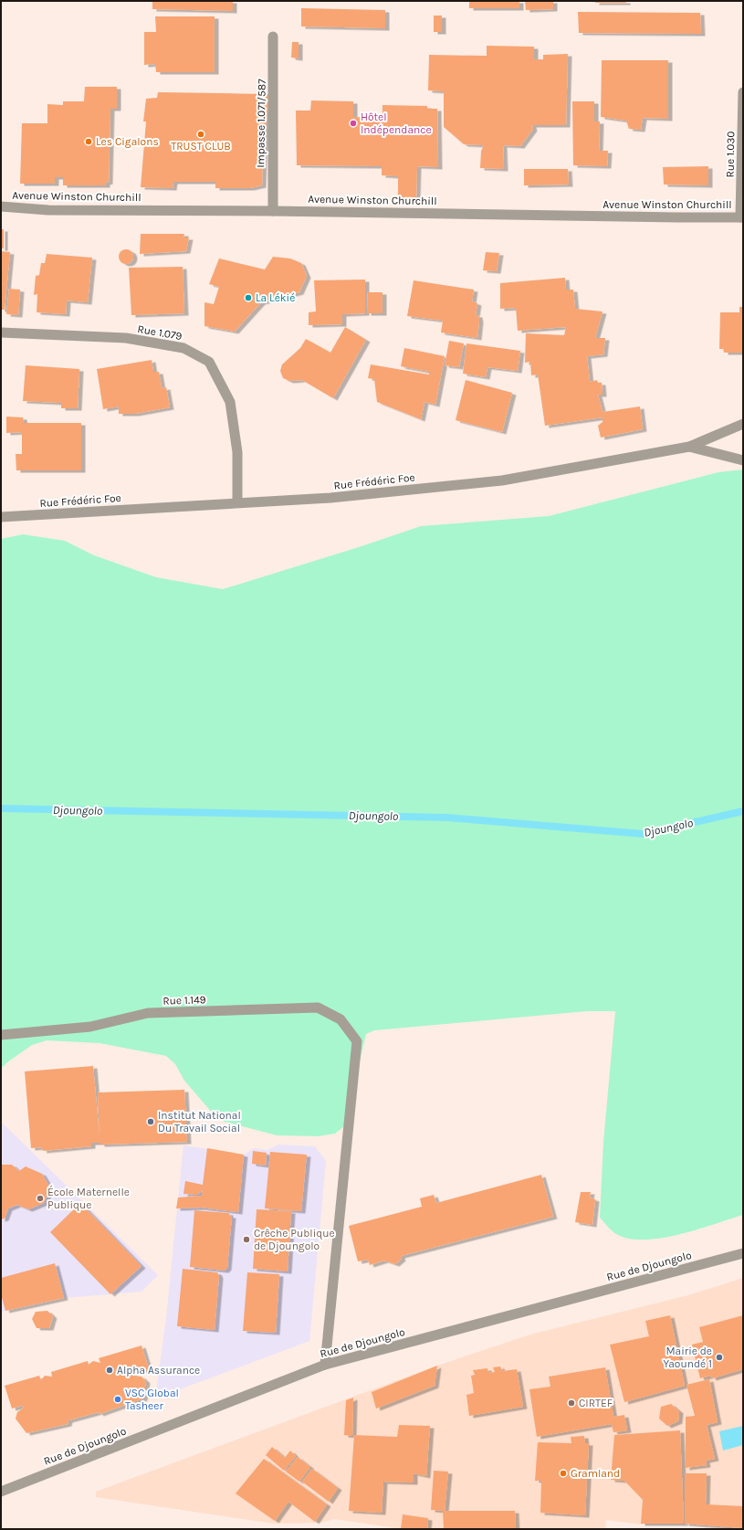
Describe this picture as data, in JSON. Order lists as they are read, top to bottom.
{
  "streets": {
    "street": [
      "Impasse 1.071/587",
      "Rue 1.030",
      "Avenue Winston Churchill",
      "Rue 1.079",
      "Rue Frédéric Foe",
      "Rue 1.149",
      "Rue de Djoungolo"
    ]
  },
  "crossings": [
    ["Impasse 1.071/587", "Avenue Winston Churchill"],
    ["Rue 1.030", "Avenue Winston Churchill"],
    ["Rue 1.079", "Rue Frédéric Foe"],
    ["Rue 1.149", "Rue de Djoungolo"]
  ],
  "water": ["Djoungolo"],
  "places": [
    "Hôtel Indépendance",
    "TRUST CLUB",
    "Les Cigalons",
    "La Lékié",
    "Institut National Du Travail Social",
    "École Maternelle Publique",
    "Crêche Publique de Djoungolo",
    "Mairie de Yaoundé 1",
    "Alpha Assurance",
    "VSC Global Tasheer",
    "CIRTEF",
    "Gramland"
  ]
}
